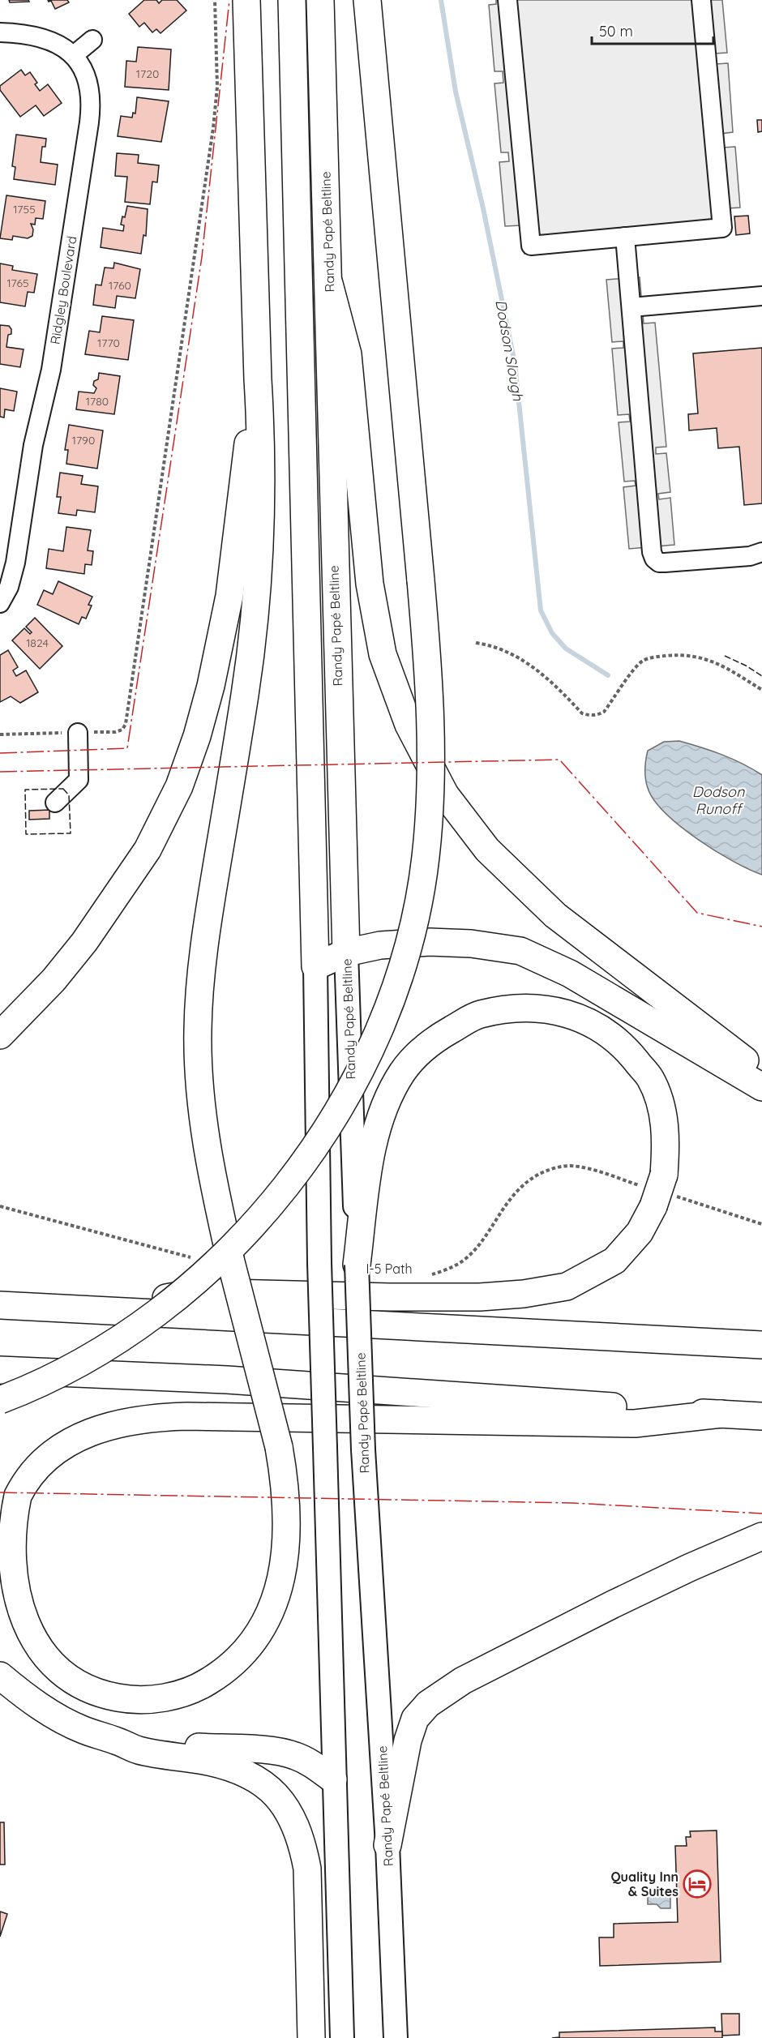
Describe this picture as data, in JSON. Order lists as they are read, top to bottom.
{
  "streets": {
    "highway": ["Randy Papé Beltline"],
    "street": ["Ridgley Boulevard"],
    "path": ["I-5 Path"]
  },
  "water": ["Dodson Slough", "Dodson Runoff"],
  "places": {
    "hotel": ["Quality Inn & Suites"]
  },
  "house_numbers": [
    "1720",
    "1755",
    "1765",
    "1760",
    "1770",
    "1780",
    "1790",
    "1824"
  ],
  "scale_bar": "50 m"
}
